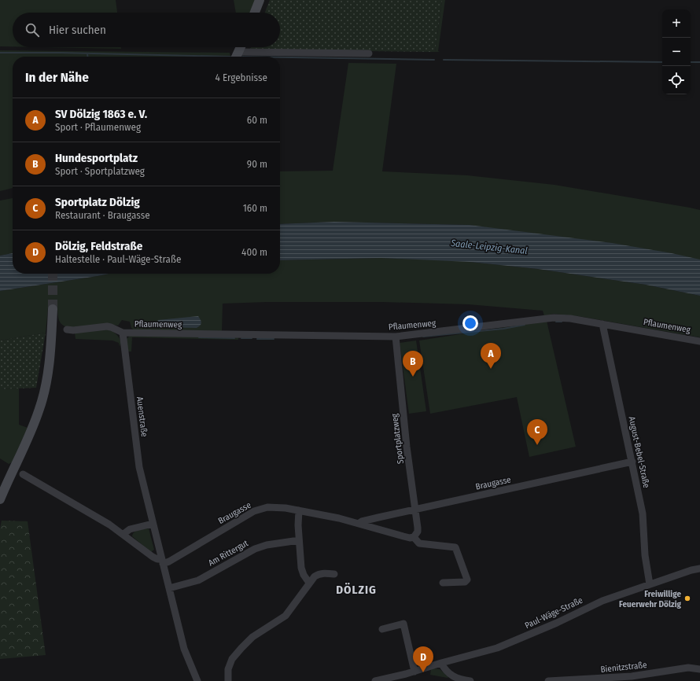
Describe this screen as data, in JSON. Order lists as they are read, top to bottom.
{
  "streets": {
    "street": [
      "Pflaumenweg",
      "Auenstraße",
      "Sportplatzweg",
      "August-Bebel-Straße",
      "Braugasse",
      "Am Rittergut",
      "Paul-Wäge-Straße",
      "Bienitzstraße"
    ]
  },
  "crossings": [
    ["Pflaumenweg", "Auenstraße"],
    ["Pflaumenweg", "Sportplatzweg"],
    ["Pflaumenweg", "August-Bebel-Straße"],
    ["Auenstraße", "Braugasse"],
    ["Auenstraße", "Am Rittergut"],
    ["Sportplatzweg", "Braugasse"],
    ["August-Bebel-Straße", "Braugasse"],
    ["August-Bebel-Straße", "Paul-Wäge-Straße"]
  ],
  "districts": ["DÖLZIG"],
  "water": ["Saale-Leipzig-Kanal"],
  "places": ["Freiwillige Feuerwehr Dölzig"],
  "page": {
    "map_buttons": ["+", "−"],
    "search": "Hier suchen",
    "heading": ["In der Nähe", "4 Ergebnisse"],
    "list": [
      {
        "mark": "A",
        "name": "SV Dölzig 1863 e. V.",
        "note": "Sport · Pflaumenweg",
        "value": "60 m"
      },
      {
        "mark": "B",
        "name": "Hundesportplatz",
        "note": "Sport · Sportplatzweg",
        "value": "90 m"
      },
      {
        "mark": "C",
        "name": "Sportplatz Dölzig",
        "note": "Restaurant · Braugasse",
        "value": "160 m"
      },
      {
        "mark": "D",
        "name": "Dölzig, Feldstraße",
        "note": "Haltestelle · Paul-Wäge-Straße",
        "value": "400 m"
      }
    ],
    "pins": [
      "A",
      "B",
      "C",
      "D"
    ]
  }
}
